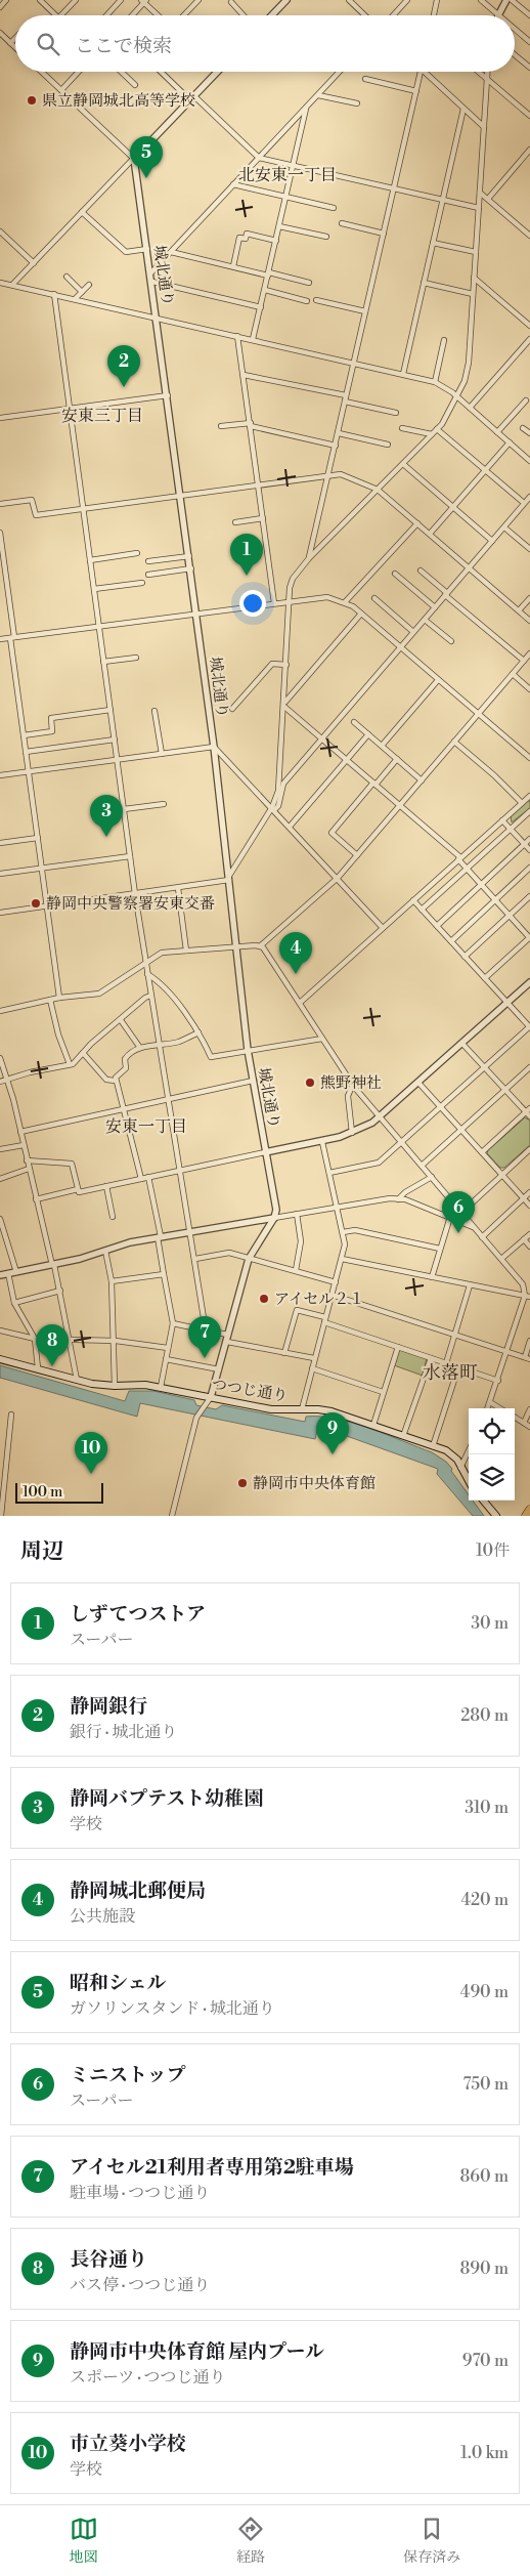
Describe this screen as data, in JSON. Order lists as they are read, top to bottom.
{
  "streets": {
    "main road": ["つつじ通り"],
    "street": ["城北通り"]
  },
  "districts": [
    "北安東一丁目",
    "安東三丁目",
    "安東一丁目",
    "水落町"
  ],
  "places": [
    "県立静岡城北高等学校",
    "静岡中央警察署安東交番",
    "熊野神社",
    "アイセル２１",
    "静岡市中央体育館"
  ],
  "scale_bar": "100 m",
  "page": {
    "search": "ここで検索",
    "pins": [
      "5",
      "2",
      "1",
      "3",
      "4",
      "6",
      "7",
      "8",
      "9",
      "10"
    ],
    "scale": "100 m",
    "heading": ["周辺", "10件"],
    "list": [
      {
        "mark": "1",
        "name": "しずてつストア",
        "note": "スーパー",
        "value": "30 m"
      },
      {
        "mark": "2",
        "name": "静岡銀行",
        "note": "銀行 · 城北通り",
        "value": "280 m"
      },
      {
        "mark": "3",
        "name": "静岡バプテスト幼稚園",
        "note": "学校",
        "value": "310 m"
      },
      {
        "mark": "4",
        "name": "静岡城北郵便局",
        "note": "公共施設",
        "value": "420 m"
      },
      {
        "mark": "5",
        "name": "昭和シェル",
        "note": "ガソリンスタンド · 城北通り",
        "value": "490 m"
      },
      {
        "mark": "6",
        "name": "ミニストップ",
        "note": "スーパー",
        "value": "750 m"
      },
      {
        "mark": "7",
        "name": "アイセル21利用者専用第2駐車場",
        "note": "駐車場 · つつじ通り",
        "value": "860 m"
      },
      {
        "mark": "8",
        "name": "長谷通り",
        "note": "バス停 · つつじ通り",
        "value": "890 m"
      },
      {
        "mark": "9",
        "name": "静岡市中央体育館 屋内プール",
        "note": "スポーツ · つつじ通り",
        "value": "970 m"
      },
      {
        "mark": "10",
        "name": "市立葵小学校",
        "note": "学校",
        "value": "1.0 km"
      }
    ],
    "nav": ["地図", "経路", "保存済み"]
  }
}
